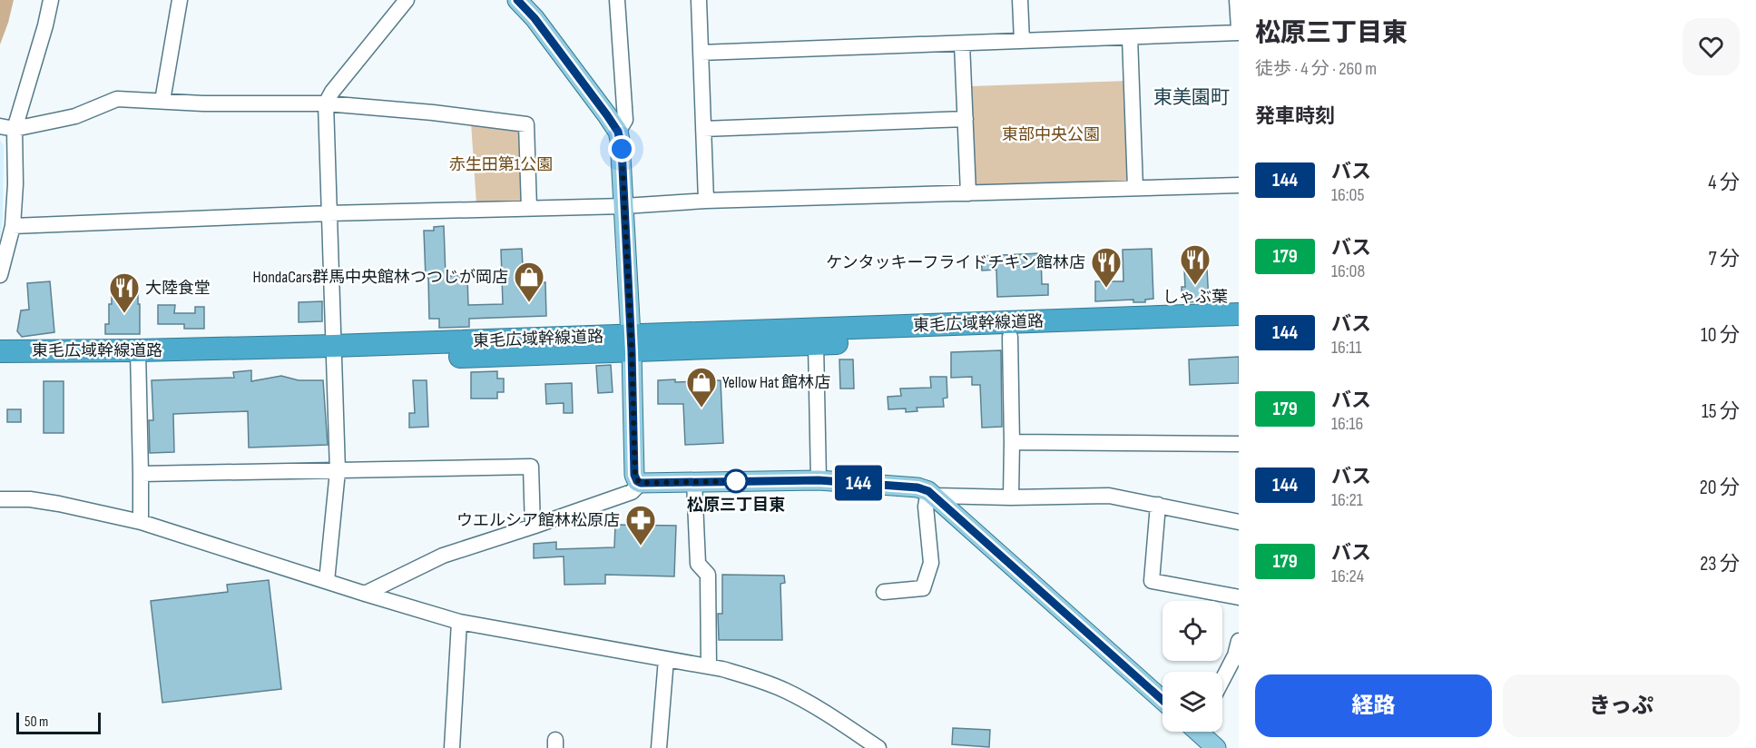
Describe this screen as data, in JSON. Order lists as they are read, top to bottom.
{
  "streets": {
    "highway": ["東毛広域幹線道路"]
  },
  "districts": ["東美園町"],
  "parks": ["東部中央公園", "赤生田第1公園"],
  "places": {
    "restaurant": ["しゃぶ葉", "ケンタッキーフライドチキン館林店", "大陸食堂"],
    "shop": ["HondaCars群馬中央館林つつじが岡店", "Yellow Hat 館林店"],
    "other": ["松原三丁目東"],
    "pharmacy": ["ウエルシア館林松原店"]
  },
  "lines": ["bus line 144"],
  "scale_bar": "50 m",
  "page": {
    "on_map": "144",
    "heading": [
      ["松原三丁目東", "徒歩 · 4 分 · 260 m"],
      "発車時刻"
    ],
    "list": [
      {
        "mark": "144",
        "name": "バス",
        "note": "16:05",
        "value": "4 分"
      },
      {
        "mark": "179",
        "name": "バス",
        "note": "16:08",
        "value": "7 分"
      },
      {
        "mark": "144",
        "name": "バス",
        "note": "16:11",
        "value": "10 分"
      },
      {
        "mark": "179",
        "name": "バス",
        "note": "16:16",
        "value": "15 分"
      },
      {
        "mark": "144",
        "name": "バス",
        "note": "16:21",
        "value": "20 分"
      },
      {
        "mark": "179",
        "name": "バス",
        "note": "16:24",
        "value": "23 分"
      }
    ],
    "buttons": ["経路", "きっぷ"],
    "scale": "50 m"
  }
}
